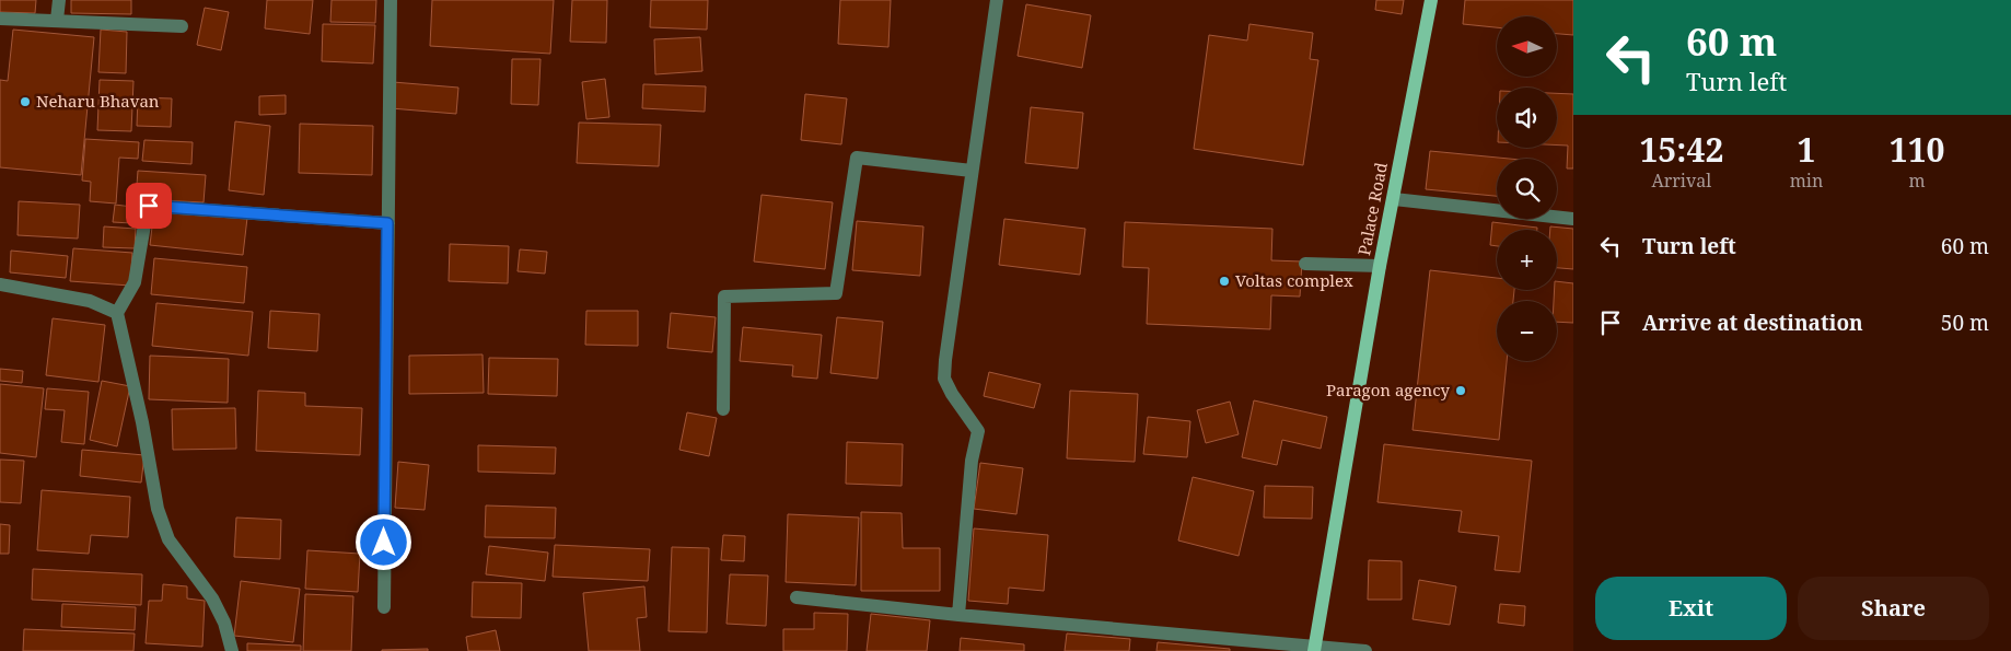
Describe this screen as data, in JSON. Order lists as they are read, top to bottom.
{
  "streets": {
    "main road": ["Palace Road"]
  },
  "places": ["Neharu Bhavan", "Voltas complex", "Paragon agency"],
  "north": "left",
  "page": {
    "turn": ["60 m", "Turn left"],
    "map_buttons": ["+", "−"],
    "eta": [
      "15:42",
      "Arrival",
      "1",
      "min",
      "110",
      "m"
    ],
    "list": [
      {
        "name": "Turn left",
        "value": "60 m"
      },
      {
        "name": "Arrive at destination",
        "value": "50 m"
      }
    ],
    "buttons": ["Exit", "Share"]
  }
}
